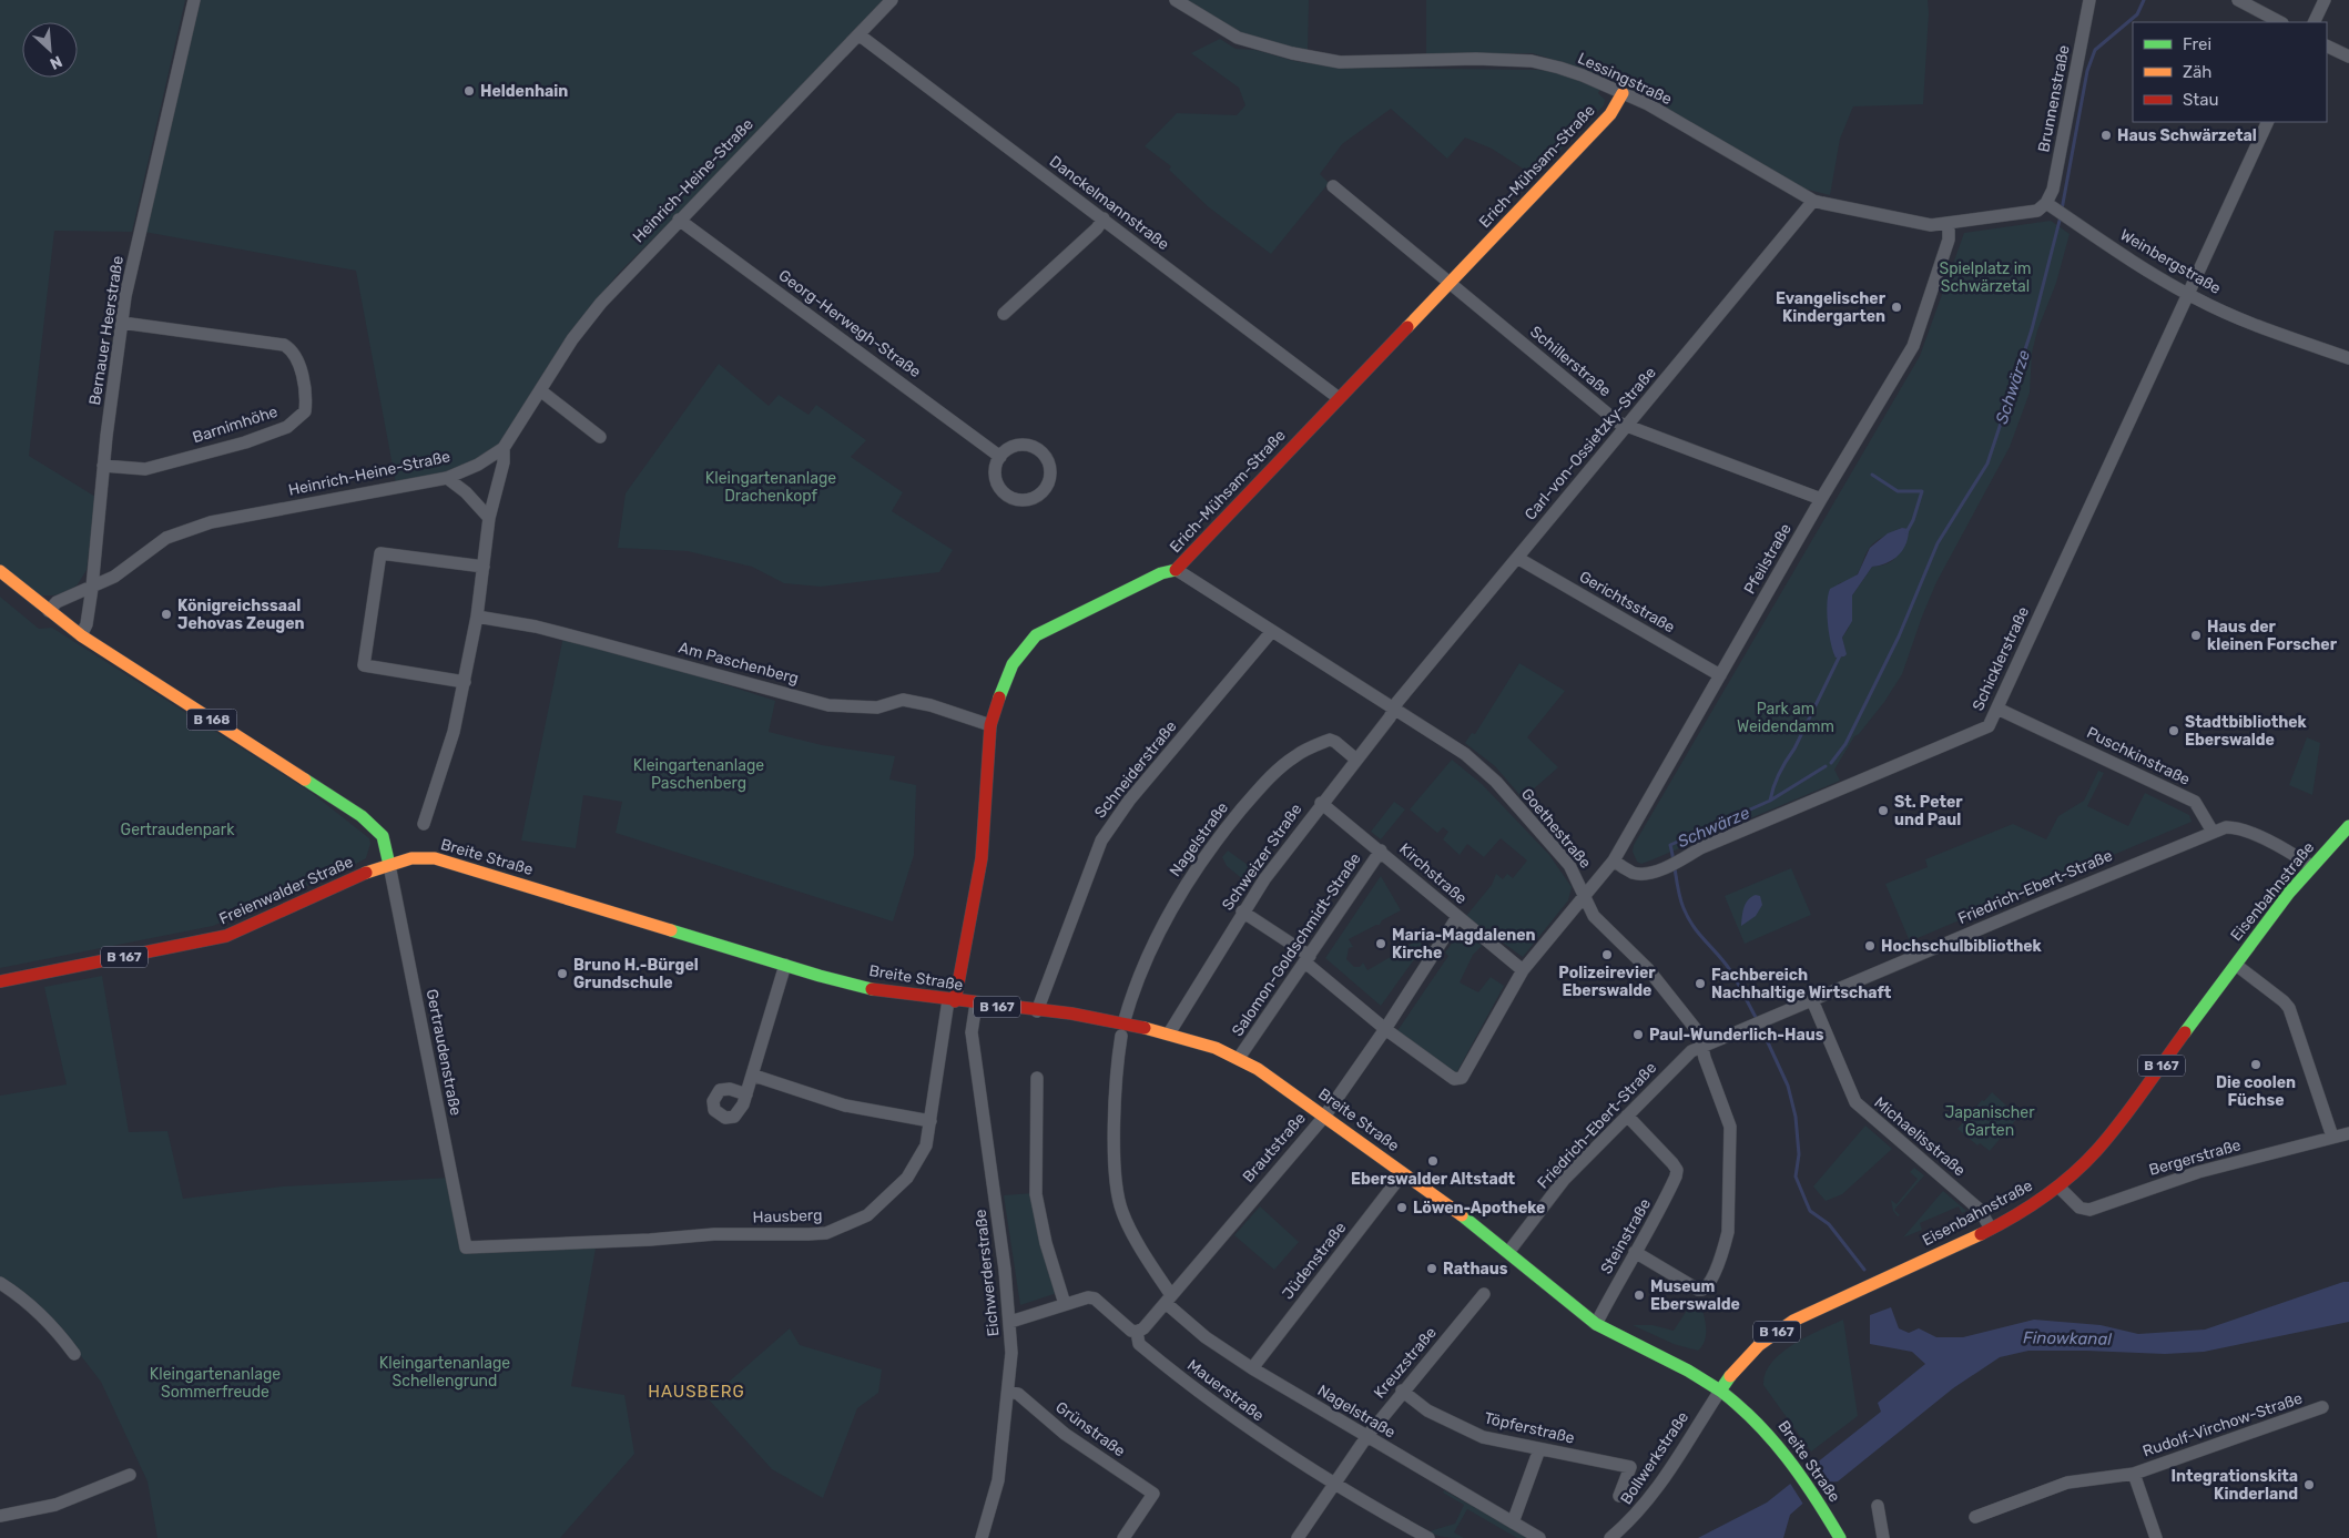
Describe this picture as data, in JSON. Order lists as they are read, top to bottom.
{
  "streets": {
    "main road": [
      "Erich-Mühsam-Straße",
      "B 168",
      "Breite Straße",
      "Freienwalder Straße",
      "Eisenbahnstraße",
      "B 167"
    ],
    "street": [
      "Lessingstraße",
      "Brunnenstraße",
      "Heinrich-Heine-Straße",
      "Danckelmannstraße",
      "Weinbergstraße",
      "Georg-Herwegh-Straße",
      "Bernauer Heerstraße",
      "Schillerstraße",
      "Barnimhöhe",
      "Carl-von-Ossietzky-Straße",
      "Pfeilstraße",
      "Gerichtsstraße",
      "Schicklerstraße",
      "Am Paschenberg",
      "Puschkinstraße",
      "Schneiderstraße",
      "Goethestraße",
      "Nagelstraße",
      "Schweizer Straße",
      "Kirchstraße",
      "Friedrich-Ebert-Straße",
      "Salomon-Goldschmidt-Straße",
      "Gertraudenstraße",
      "Michaelisstraße",
      "Brautstraße",
      "Bergerstraße",
      "Hausberg",
      "Steinstraße",
      "Jüdenstraße",
      "Eichwerderstraße",
      "Kreuzstraße",
      "Mauerstraße",
      "Rudolf-Virchow-Straße",
      "Töpferstraße",
      "Grünstraße",
      "Bollwerkstraße"
    ]
  },
  "crossings": [
    ["Lessingstraße", "Brunnenstraße"],
    ["Lessingstraße", "Erich-Mühsam-Straße"],
    ["Lessingstraße", "Weinbergstraße"],
    ["Lessingstraße", "Carl-von-Ossietzky-Straße"],
    ["Lessingstraße", "Pfeilstraße"],
    ["Brunnenstraße", "Weinbergstraße"],
    ["Erich-Mühsam-Straße", "Danckelmannstraße"],
    ["Erich-Mühsam-Straße", "Schillerstraße"],
    ["Erich-Mühsam-Straße", "Am Paschenberg"],
    ["Erich-Mühsam-Straße", "Goethestraße"],
    ["Erich-Mühsam-Straße", "Breite Straße"],
    ["Erich-Mühsam-Straße", "Hausberg"],
    ["Heinrich-Heine-Straße", "Danckelmannstraße"],
    ["Heinrich-Heine-Straße", "Georg-Herwegh-Straße"],
    ["Heinrich-Heine-Straße", "Bernauer Heerstraße"],
    ["Heinrich-Heine-Straße", "B 168"],
    ["Weinbergstraße", "Schicklerstraße"],
    ["Bernauer Heerstraße", "Barnimhöhe"],
    ["Bernauer Heerstraße", "B 168"],
    ["Schillerstraße", "Carl-von-Ossietzky-Straße"],
    ["Schillerstraße", "Pfeilstraße"],
    ["Carl-von-Ossietzky-Straße", "Gerichtsstraße"],
    ["Carl-von-Ossietzky-Straße", "Goethestraße"],
    ["Carl-von-Ossietzky-Straße", "Schweizer Straße"],
    ["Pfeilstraße", "Gerichtsstraße"],
    ["Pfeilstraße", "Schicklerstraße"],
    ["Pfeilstraße", "Goethestraße"],
    ["Pfeilstraße", "Kirchstraße"],
    ["Pfeilstraße", "Brautstraße"],
    ["Schicklerstraße", "Puschkinstraße"],
    ["B 168", "Breite Straße"],
    ["B 168", "Freienwalder Straße"],
    ["B 168", "Gertraudenstraße"],
    ["Puschkinstraße", "Friedrich-Ebert-Straße"],
    ["Schneiderstraße", "Goethestraße"],
    ["Schneiderstraße", "Breite Straße"],
    ["Goethestraße", "Schweizer Straße"],
    ["Goethestraße", "Friedrich-Ebert-Straße"],
    ["Goethestraße", "Steinstraße"],
    ["Nagelstraße", "Breite Straße"],
    ["Nagelstraße", "Schweizer Straße"],
    ["Nagelstraße", "Brautstraße"],
    ["Nagelstraße", "Jüdenstraße"],
    ["Nagelstraße", "Kreuzstraße"],
    ["Breite Straße", "Schweizer Straße"],
    ["Breite Straße", "Friedrich-Ebert-Straße"],
    ["Breite Straße", "Freienwalder Straße"],
    ["Breite Straße", "Eisenbahnstraße"],
    ["Breite Straße", "Salomon-Goldschmidt-Straße"],
    ["Breite Straße", "Gertraudenstraße"],
    ["Breite Straße", "Brautstraße"],
    ["Breite Straße", "Hausberg"],
    ["Breite Straße", "Steinstraße"],
    ["Breite Straße", "Jüdenstraße"],
    ["Breite Straße", "Eichwerderstraße"],
    ["Breite Straße", "Bollwerkstraße"],
    ["Schweizer Straße", "Kirchstraße"],
    ["Kirchstraße", "Salomon-Goldschmidt-Straße"],
    ["Kirchstraße", "Brautstraße"],
    ["Friedrich-Ebert-Straße", "Michaelisstraße"],
    ["Friedrich-Ebert-Straße", "Steinstraße"],
    ["Freienwalder Straße", "Gertraudenstraße"],
    ["Eisenbahnstraße", "Michaelisstraße"],
    ["Eisenbahnstraße", "Bergerstraße"],
    ["Eisenbahnstraße", "Bollwerkstraße"],
    ["Gertraudenstraße", "Hausberg"],
    ["Brautstraße", "Mauerstraße"],
    ["Eichwerderstraße", "Mauerstraße"],
    ["Eichwerderstraße", "Grünstraße"],
    ["Kreuzstraße", "Mauerstraße"],
    ["Kreuzstraße", "Töpferstraße"]
  ],
  "districts": ["HAUSBERG"],
  "water": ["Schwärze", "Finowkanal"],
  "parks": [
    "Spielplatz im Schwärzetal",
    "Kleingartenanlage Drachenkopf",
    "Park am Weidendamm",
    "Kleingartenanlage Paschenberg",
    "Gertraudenpark",
    "Japanischer Garten",
    "Kleingartenanlage Schellengrund",
    "Kleingartenanlage Sommerfreude"
  ],
  "places": [
    "Heldenhain",
    "Haus Schwärzetal",
    "Evangelischer Kindergarten",
    "Königreichssaal Jehovas Zeugen",
    "Haus der kleinen Forscher",
    "Stadtbibliothek Eberswalde",
    "St. Peter und Paul",
    "Maria-Magdalenen Kirche",
    "Hochschulbibliothek",
    "Polizeirevier Eberswalde",
    "Bruno H.-Bürgel Grundschule",
    "Fachbereich Nachhaltige Wirtschaft",
    "Paul-Wunderlich-Haus",
    "Die coolen Füchse",
    "Eberswalder Altstadt",
    "Löwen-Apotheke",
    "Rathaus",
    "Museum Eberswalde",
    "Integrationskita Kinderland"
  ],
  "legend": ["Frei", "Zäh", "Stau"],
  "north": "bottom right"
}
